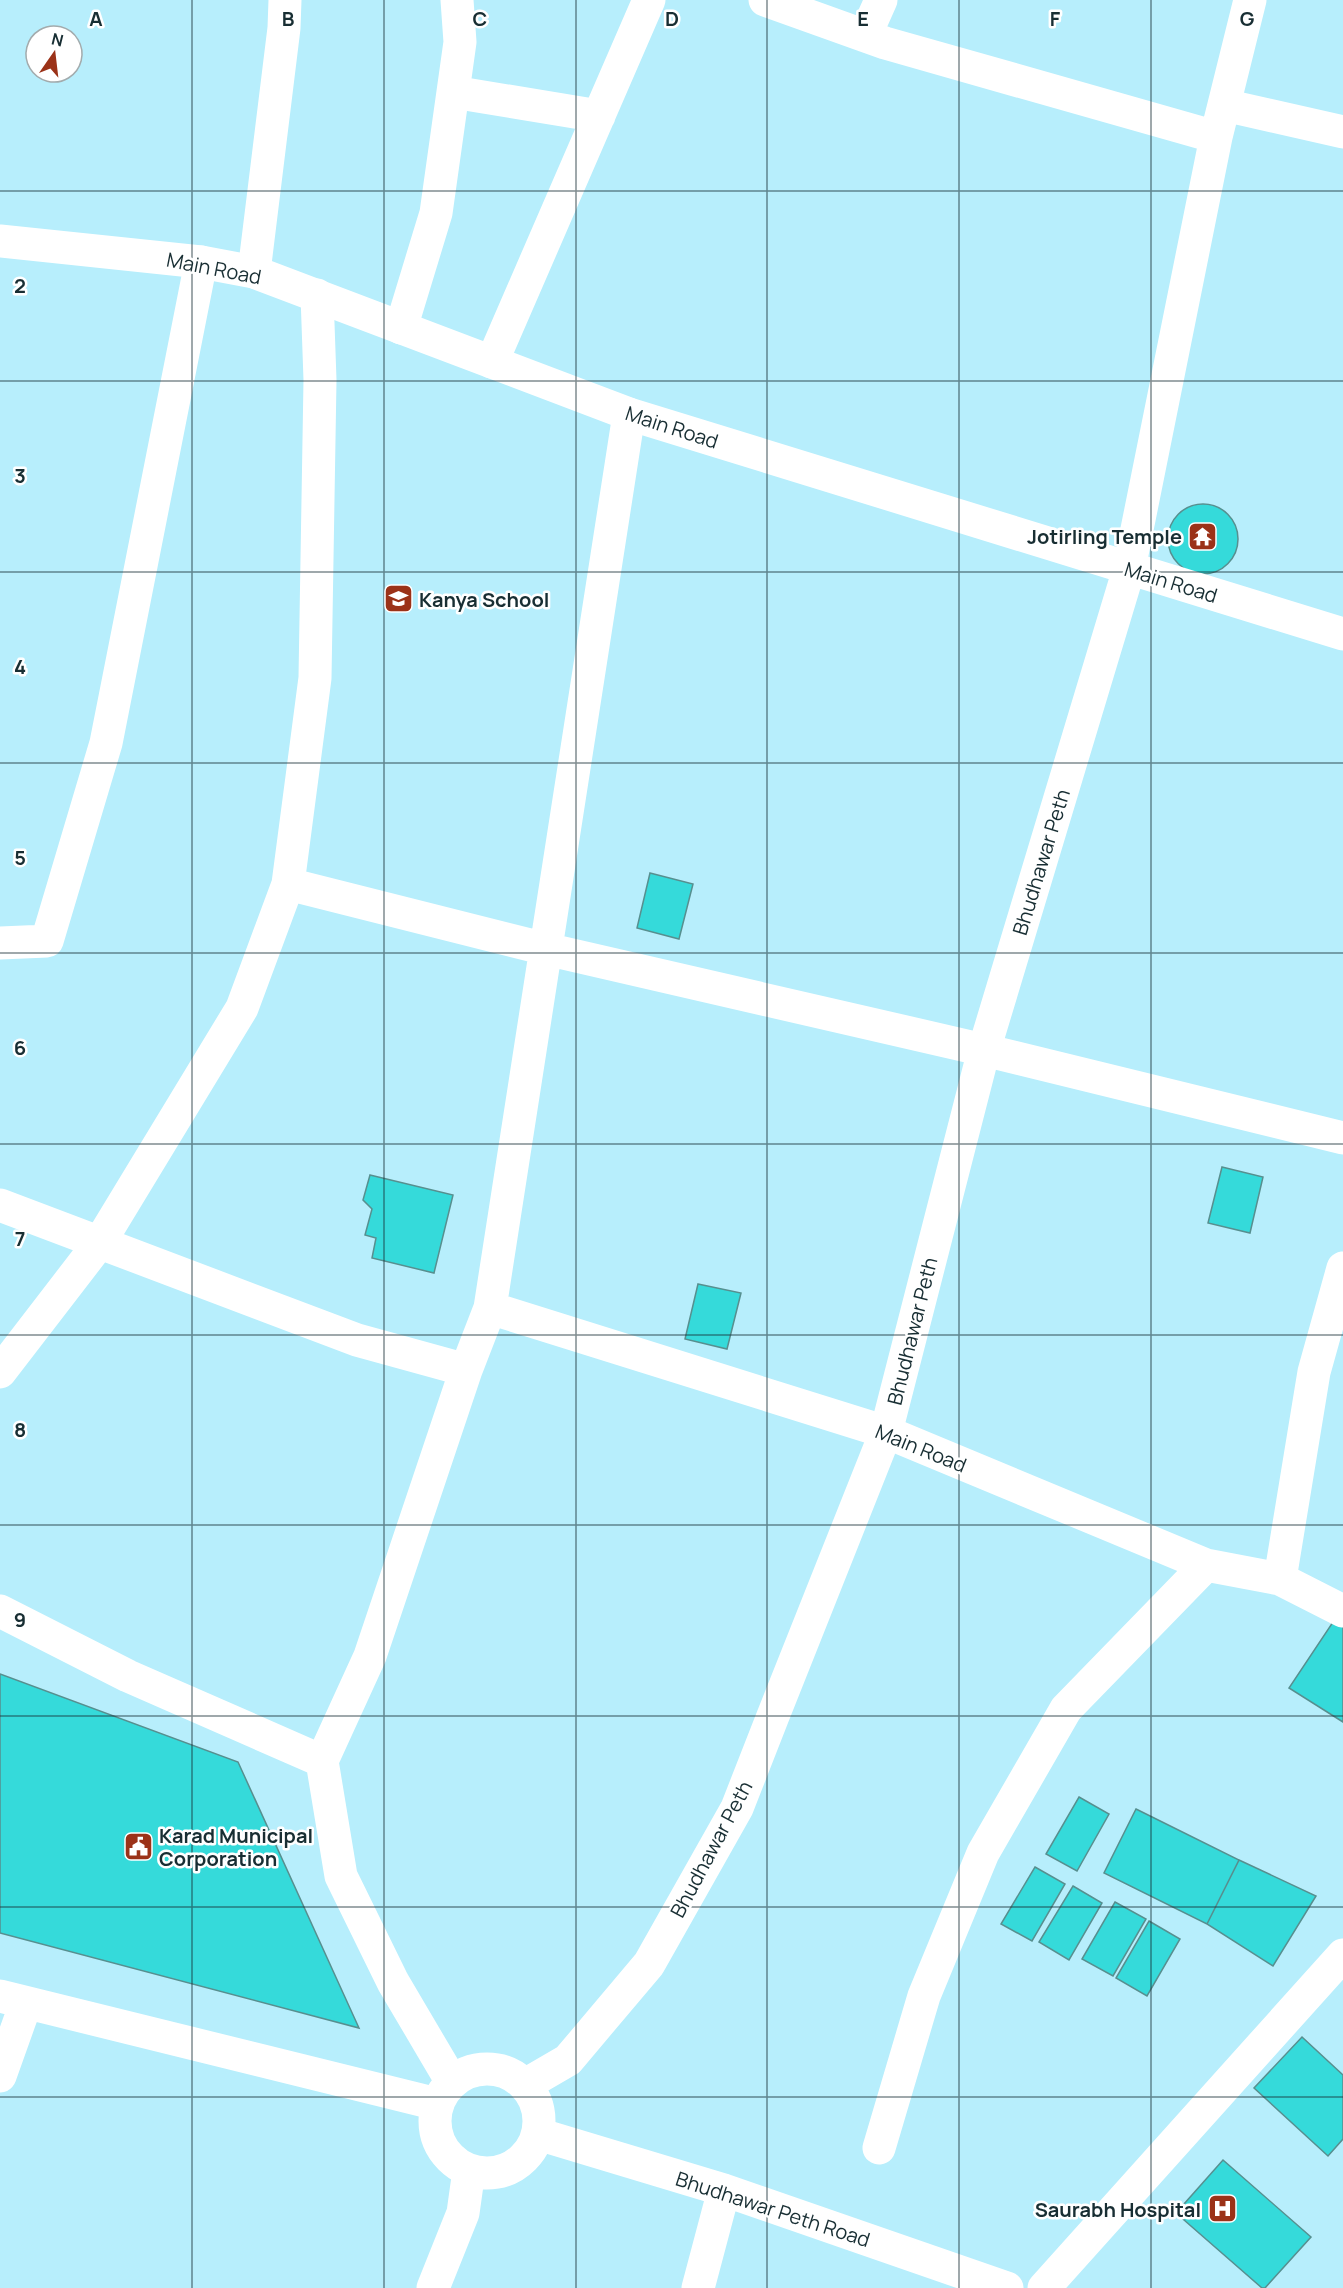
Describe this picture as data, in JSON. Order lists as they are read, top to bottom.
{
  "streets": {
    "street": ["Main Road", "Bhudhawar Peth", "Bhudhawar Peth Road"]
  },
  "crossings": [
    ["Main Road", "Bhudhawar Peth"],
    ["Bhudhawar Peth", "Bhudhawar Peth Road"]
  ],
  "places": {
    "temple": ["Jotirling Temple"],
    "school or university": ["Kanya School"],
    "public building": ["Karad Municipal Corporation"],
    "hospital": ["Saurabh Hospital"]
  },
  "north": "top",
  "grid": {
    "columns": [
      "A",
      "B",
      "C",
      "D",
      "E",
      "F",
      "G"
    ],
    "rows": [
      "2",
      "3",
      "4",
      "5",
      "6",
      "7",
      "8",
      "9"
    ]
  }
}
